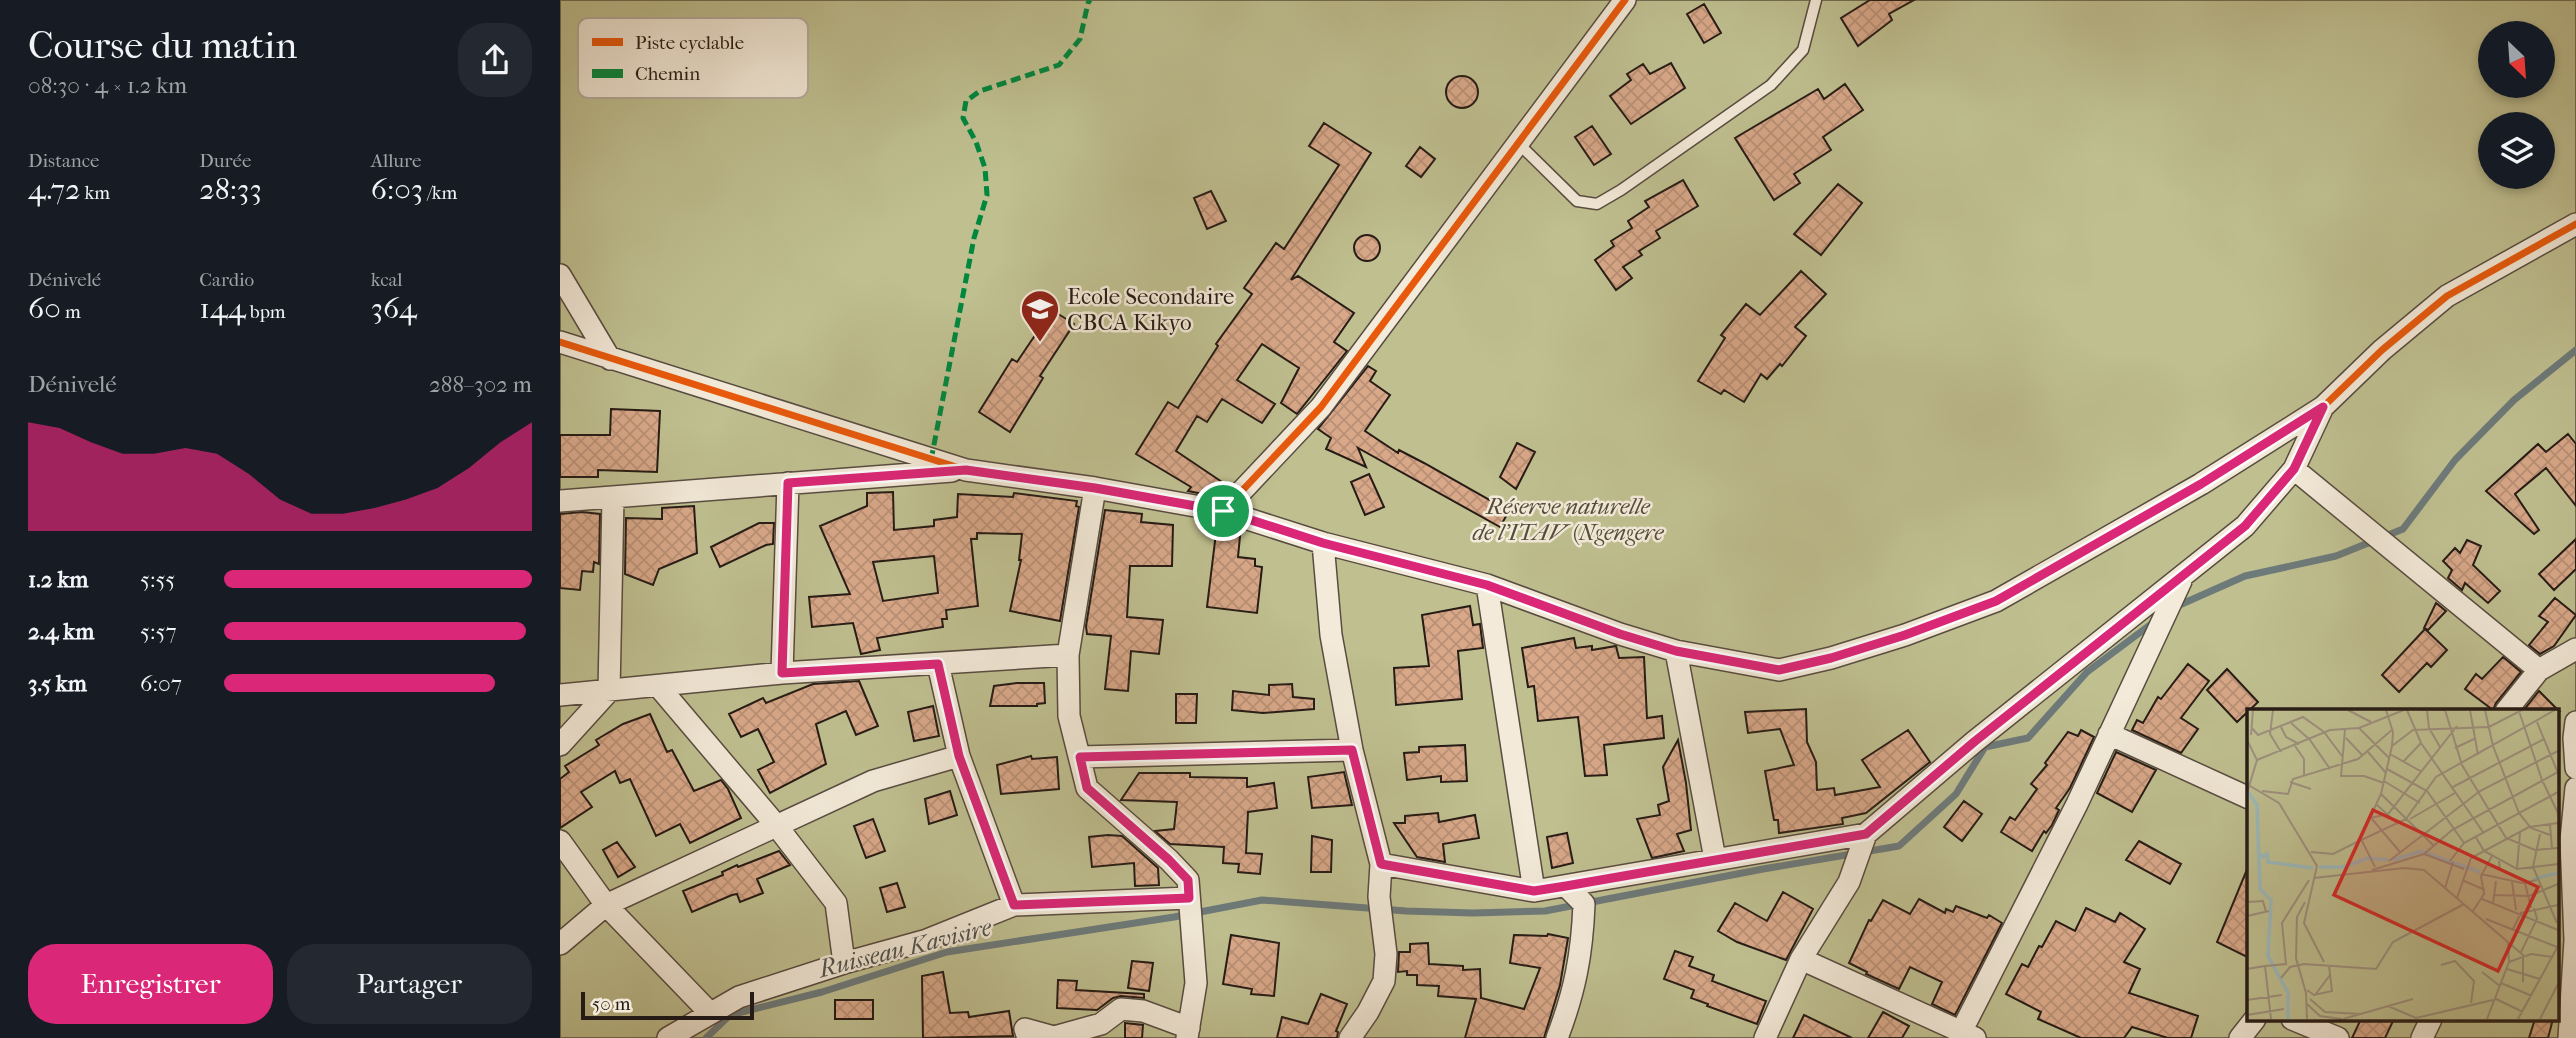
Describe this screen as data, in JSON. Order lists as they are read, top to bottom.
{
  "water": ["Ruisseau Kavisire"],
  "parks": ["Réserve naturelle de l'ITAV (Ngengere"],
  "places": {
    "school or university": ["Ecole Secondaire CBCA Kikyo"]
  },
  "legend": ["Piste cyclable", "Chemin"],
  "scale_bar": "50 m",
  "north": "bottom right",
  "page": {
    "heading": ["Course du matin", "08:30 · 4 × 1.2 km"],
    "stats": [
      ["Distance", "4.72 km"],
      ["Durée", "28:33"],
      ["Allure", "6:03 /km"],
      ["Dénivelé", "60 m"],
      ["Cardio", "144 bpm"],
      ["kcal", "364"]
    ],
    "chart": ["Dénivelé", "288–302 m"],
    "list": [
      {
        "name": "1.2 km",
        "note": "5:55"
      },
      {
        "name": "2.4 km",
        "note": "5:57"
      },
      {
        "name": "3.5 km",
        "note": "6:07"
      }
    ],
    "buttons": ["Enregistrer", "Partager"],
    "scale": "50 m"
  }
}
